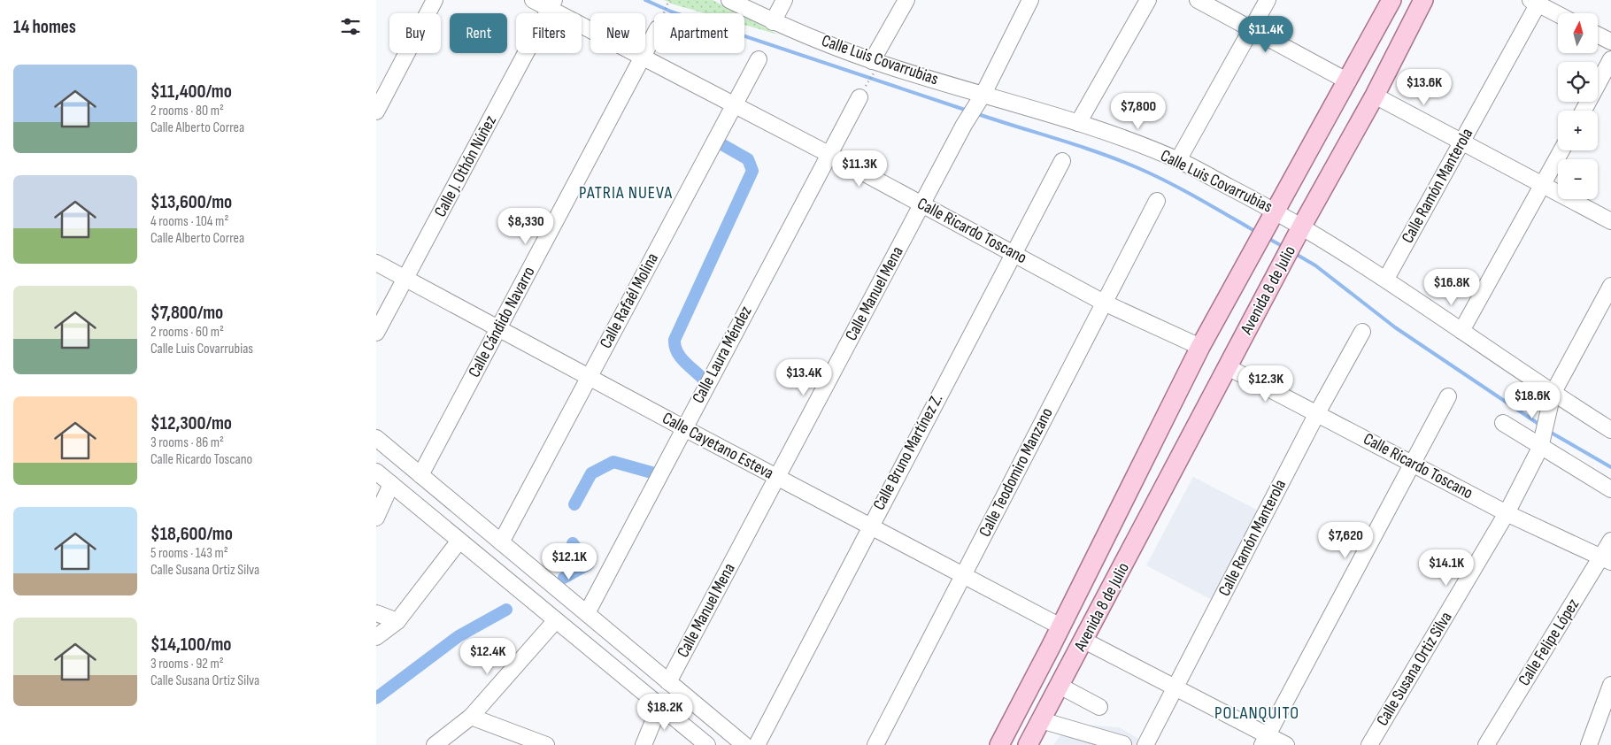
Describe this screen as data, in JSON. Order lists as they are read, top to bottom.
{
  "streets": {
    "main road": ["Avenida 8 de Julio"],
    "street": [
      "Calle Luis Covarrubias",
      "Calle J. Othón Núñez",
      "Calle Ramón Manterola",
      "Calle Ricardo Toscano",
      "Calle Manuel Mena",
      "Calle Rafaél Molina",
      "Calle Cándido Navarro",
      "Calle Laura Méndez",
      "Calle Cayetano Esteva",
      "Calle Bruno Martínez Z.",
      "Calle Teodomiro Manzano",
      "Calle Felipe López",
      "Calle Susana Ortiz Silva"
    ]
  },
  "crossings": [
    ["Calle Luis Covarrubias", "Calle Ramón Manterola"],
    ["Calle Luis Covarrubias", "Avenida 8 de Julio"],
    ["Calle Luis Covarrubias", "Calle Manuel Mena"],
    ["Calle Luis Covarrubias", "Calle Susana Ortiz Silva"],
    ["Calle J. Othón Núñez", "Calle Ricardo Toscano"],
    ["Calle J. Othón Núñez", "Calle Cayetano Esteva"],
    ["Calle Ramón Manterola", "Calle Ricardo Toscano"],
    ["Calle Ricardo Toscano", "Avenida 8 de Julio"],
    ["Calle Ricardo Toscano", "Calle Manuel Mena"],
    ["Calle Ricardo Toscano", "Calle Rafaél Molina"],
    ["Calle Ricardo Toscano", "Calle Cándido Navarro"],
    ["Calle Ricardo Toscano", "Calle Laura Méndez"],
    ["Calle Ricardo Toscano", "Calle Bruno Martínez Z."],
    ["Calle Ricardo Toscano", "Calle Teodomiro Manzano"],
    ["Calle Ricardo Toscano", "Calle Felipe López"],
    ["Calle Ricardo Toscano", "Calle Susana Ortiz Silva"],
    ["Avenida 8 de Julio", "Calle Cayetano Esteva"],
    ["Calle Manuel Mena", "Calle Cayetano Esteva"],
    ["Calle Rafaél Molina", "Calle Cayetano Esteva"],
    ["Calle Cándido Navarro", "Calle Cayetano Esteva"],
    ["Calle Laura Méndez", "Calle Cayetano Esteva"],
    ["Calle Cayetano Esteva", "Calle Bruno Martínez Z."],
    ["Calle Cayetano Esteva", "Calle Teodomiro Manzano"]
  ],
  "districts": ["PATRIA NUEVA", "POLANQUITO"],
  "north": "top",
  "page": {
    "heading": "14 homes",
    "map_buttons": ["+", "−"],
    "chip": [
      "Buy",
      "Rent",
      "Filters",
      "New",
      "Apartment"
    ],
    "price": [
      "$11.4K",
      "$13.6K",
      "$7,800",
      "$11.3K",
      "$8,330",
      "$16.8K",
      "$13.4K",
      "$12.3K",
      "$18.6K",
      "$7,620",
      "$12.1K",
      "$14.1K",
      "$12.4K",
      "$18.2K"
    ],
    "list": [
      {
        "name": "$11,400/mo",
        "note": "2 rooms · 80 m² · Calle Alberto Correa"
      },
      {
        "name": "$13,600/mo",
        "note": "4 rooms · 104 m² · Calle Alberto Correa"
      },
      {
        "name": "$7,800/mo",
        "note": "2 rooms · 60 m² · Calle Luis Covarrubias"
      },
      {
        "name": "$12,300/mo",
        "note": "3 rooms · 86 m² · Calle Ricardo Toscano"
      },
      {
        "name": "$18,600/mo",
        "note": "5 rooms · 143 m² · Calle Susana Ortiz Silva"
      },
      {
        "name": "$14,100/mo",
        "note": "3 rooms · 92 m² · Calle Susana Ortiz Silva"
      }
    ]
  }
}
